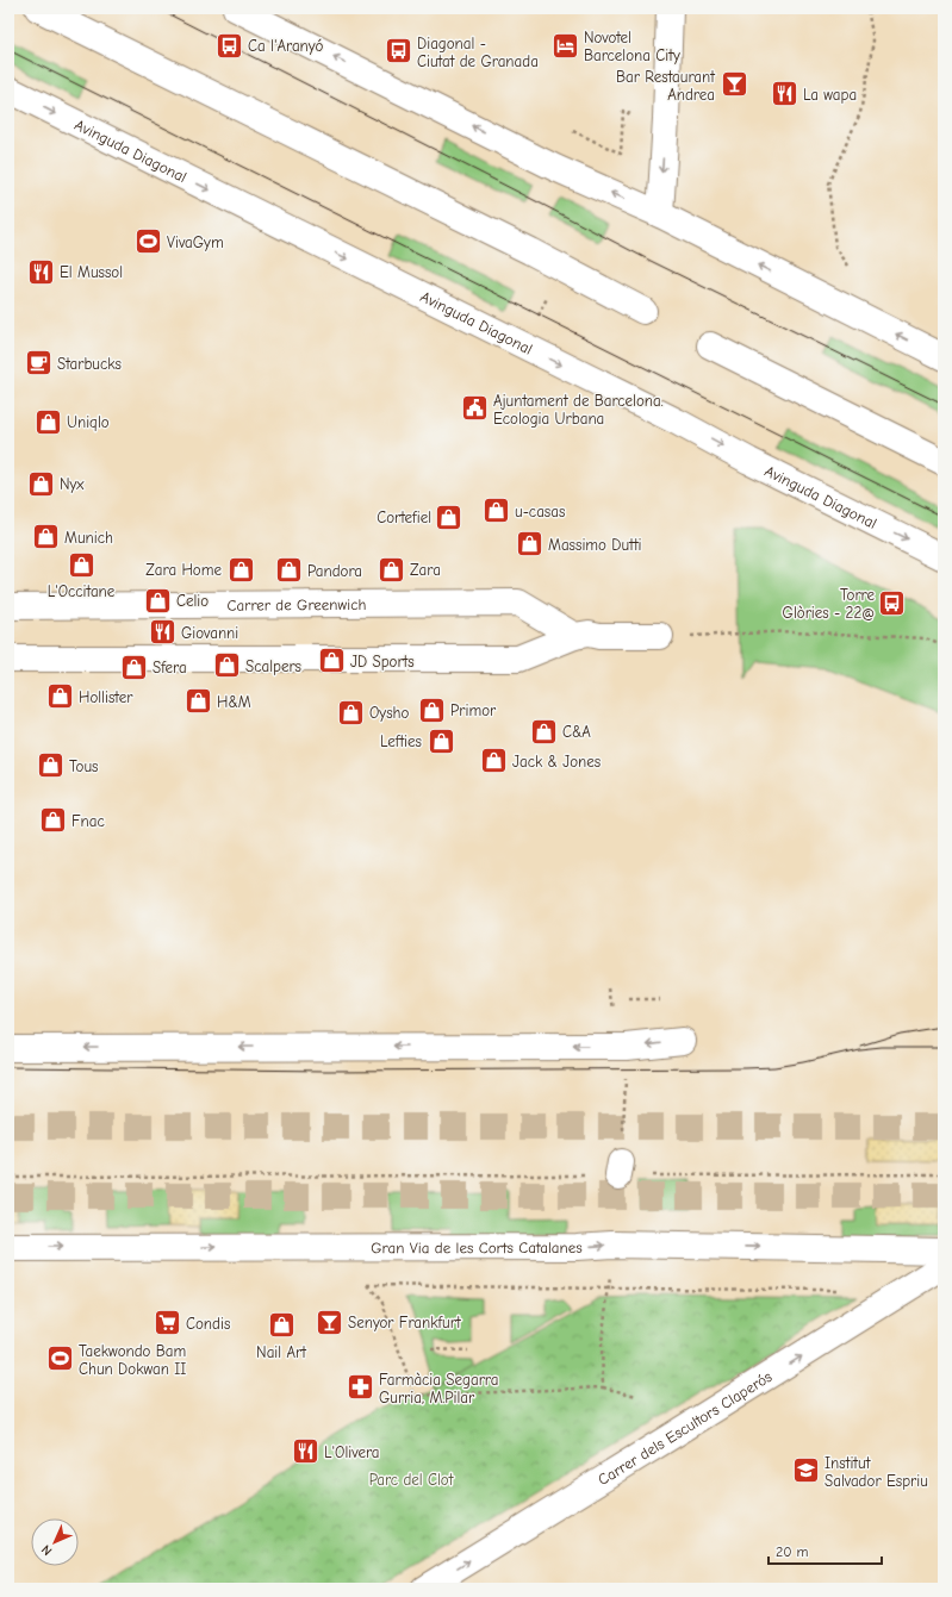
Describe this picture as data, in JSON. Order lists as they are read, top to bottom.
{
  "streets": {
    "street": [
      "Avinguda Diagonal",
      "Carrer de Greenwich",
      "Gran Via de les Corts Catalanes",
      "Carrer dels Escultors Claperós"
    ]
  },
  "one_way": ["Carrer dels Escultors Claperós"],
  "parks": ["Parc del Clot"],
  "places": {
    "bus stop": ["Ca l'Aranyó", "Diagonal - Ciutat de Granada", "Torre Glòries - 22@"],
    "hotel": ["Novotel Barcelona City"],
    "bar": ["Bar Restaurant Andrea", "Senyor Frankfurt"],
    "restaurant": [
      "La wapa",
      "El Mussol",
      "Giovanni",
      "L'Olivera"
    ],
    "sports": ["VivaGym", "Taekwondo Bam Chun Dokwan II"],
    "cafe": ["Starbucks"],
    "public building": ["Ajuntament de Barcelona. Ecologia Urbana"],
    "shop": [
      "Uniqlo",
      "Nyx",
      "u-casas",
      "Cortefiel",
      "Munich",
      "Massimo Dutti",
      "L'Occitane",
      "Zara Home",
      "Zara",
      "Pandora",
      "Celio",
      "JD Sports",
      "Scalpers",
      "Sfera",
      "Hollister",
      "H&M",
      "Primor",
      "Oysho",
      "C&A",
      "Lefties",
      "Jack & Jones",
      "Tous",
      "Fnac",
      "Nail Art"
    ],
    "supermarket": ["Condis"],
    "pharmacy": ["Farmàcia Segarra Gurria, M.Pilar"],
    "school or university": ["Institut Salvador Espriu"]
  },
  "scale_bar": "20 m",
  "north": "bottom left"
}
